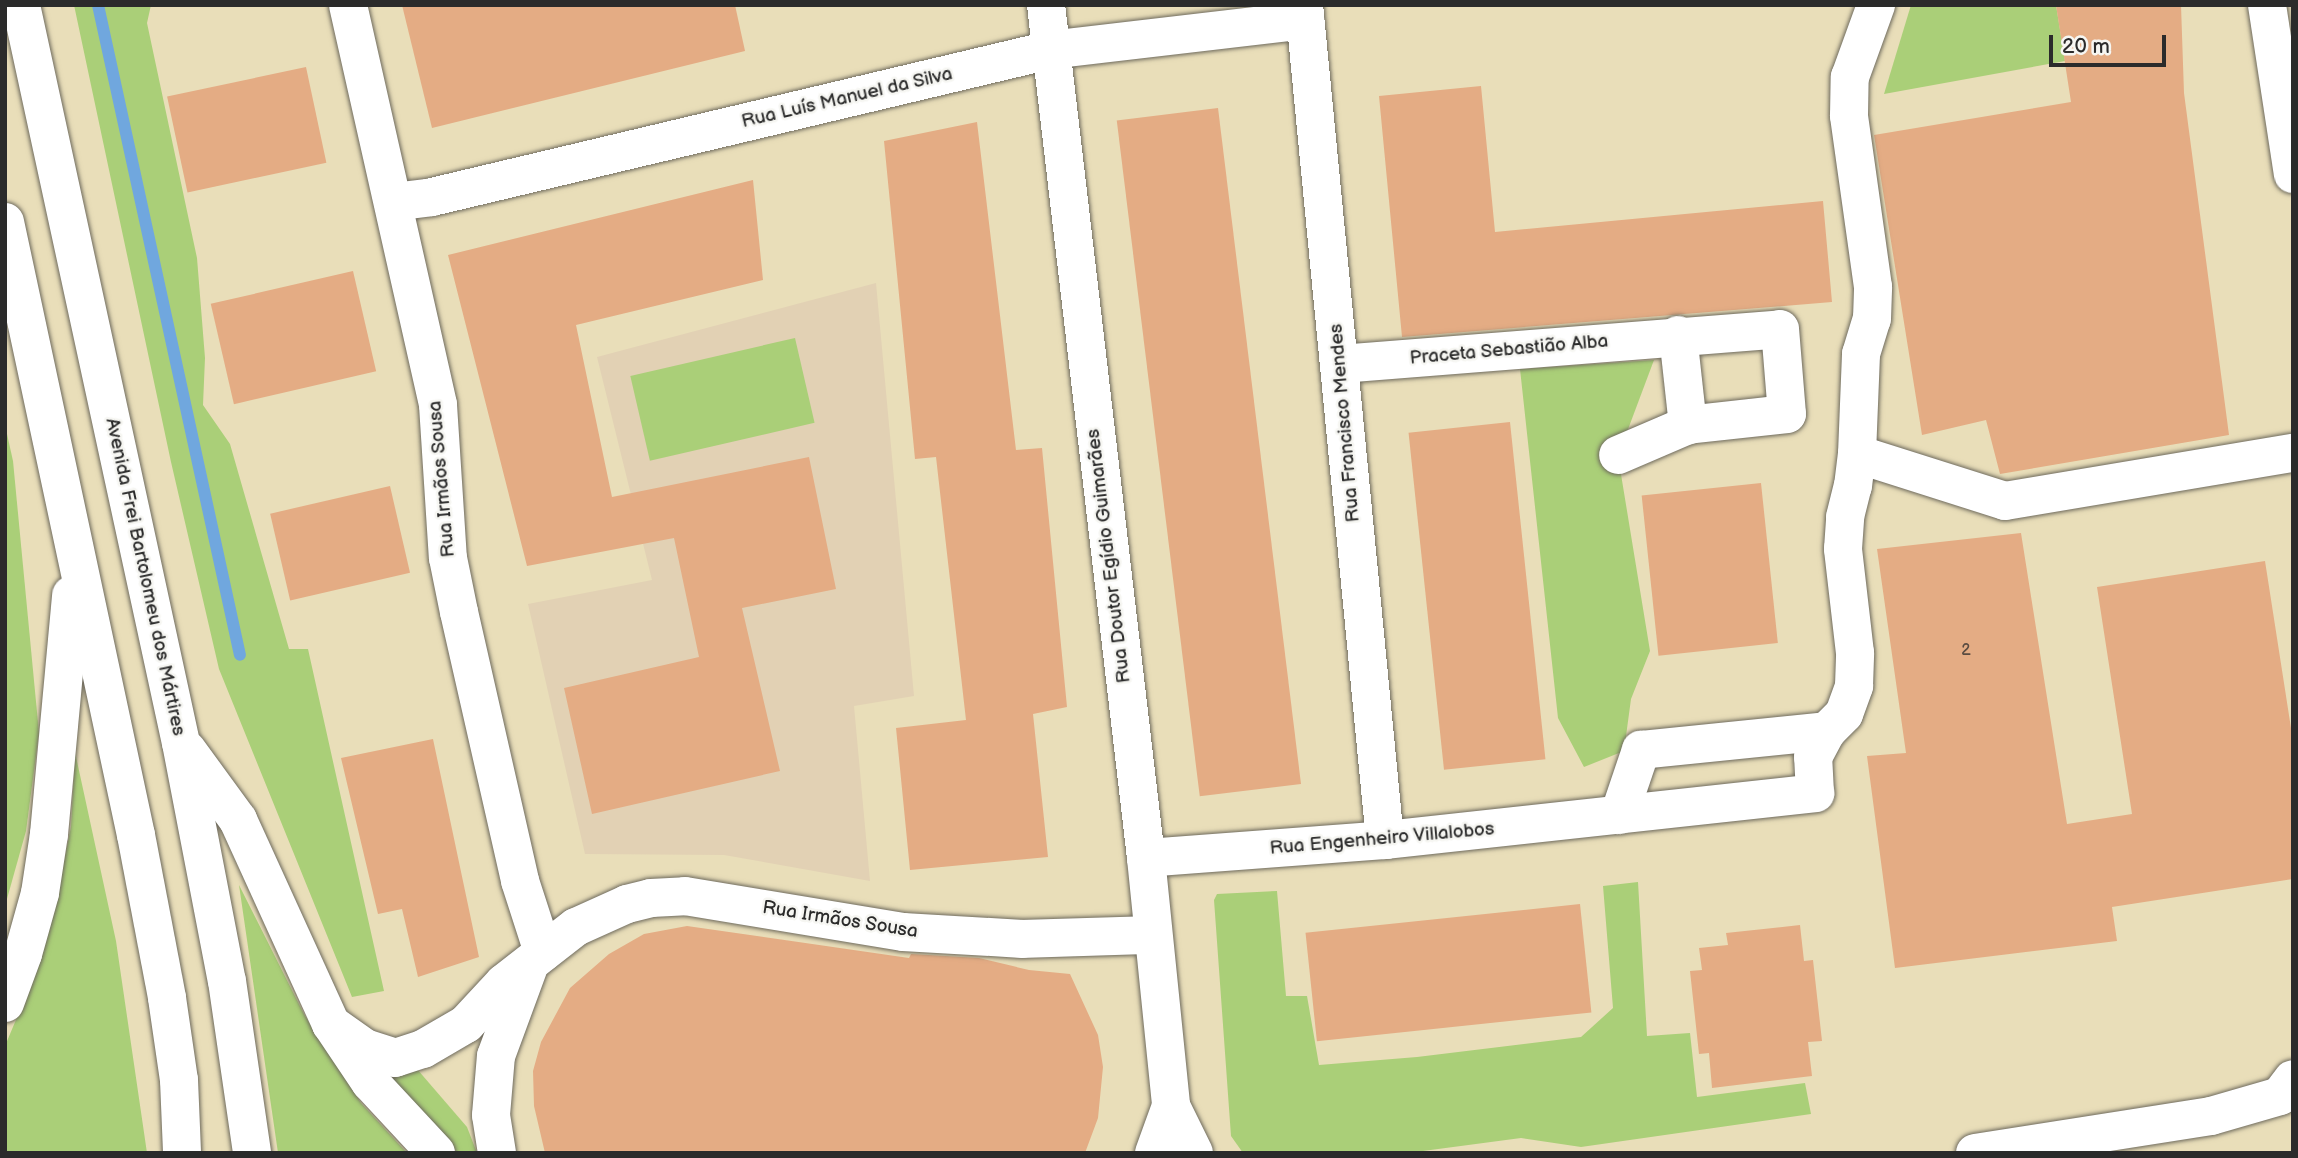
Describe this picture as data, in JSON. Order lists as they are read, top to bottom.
{
  "streets": {
    "main road": [
      "Rua Luís Manuel da Silva",
      "Praceta Sebastião Alba",
      "Rua Francisco Mendes",
      "Rua Irmãos Sousa",
      "Rua Doutor Egídio Guimarães",
      "Avenida Frei Bartolomeu dos Mártires",
      "Rua Engenheiro Villalobos"
    ]
  },
  "crossings": [
    ["Rua Luís Manuel da Silva", "Rua Francisco Mendes"],
    ["Rua Luís Manuel da Silva", "Rua Irmãos Sousa"],
    ["Rua Luís Manuel da Silva", "Rua Doutor Egídio Guimarães"],
    ["Praceta Sebastião Alba", "Rua Francisco Mendes"],
    ["Rua Francisco Mendes", "Rua Engenheiro Villalobos"],
    ["Rua Irmãos Sousa", "Rua Doutor Egídio Guimarães"],
    ["Rua Doutor Egídio Guimarães", "Rua Engenheiro Villalobos"]
  ],
  "house_numbers": ["2"],
  "scale_bar": "20 m"
}
